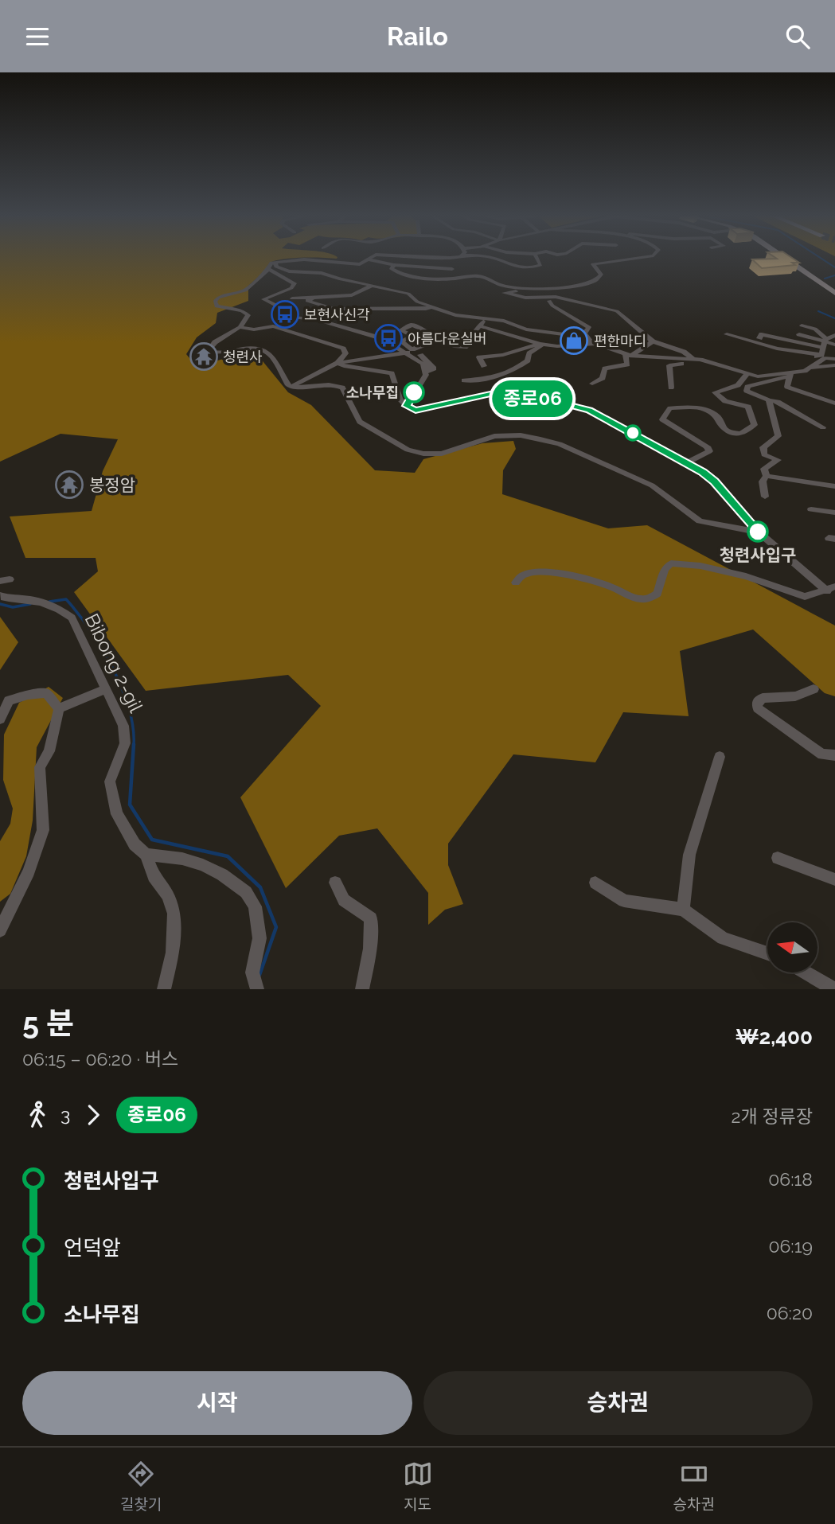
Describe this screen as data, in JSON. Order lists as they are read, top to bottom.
{
  "streets": {
    "street": ["Bibong 2-gil"]
  },
  "places": {
    "bus stop": ["보현사신각", "아름다운실버"],
    "shop": ["편한마디"],
    "temple": ["청련사", "봉정암"],
    "other": ["소나무집", "청련사입구"]
  },
  "lines": ["bus line 종로06"],
  "north": "left",
  "page": {
    "header": "Railo",
    "on_map": "종로06",
    "heading": ["5 분", "06:15 – 06:20 · 버스", "₩2,400"],
    "legs": ["3", "종로06", "2개 정류장"],
    "list": [
      {
        "name": "청련사입구",
        "value": "06:18"
      },
      {
        "name": "언덕앞",
        "value": "06:19"
      },
      {
        "name": "소나무집",
        "value": "06:20"
      }
    ],
    "buttons": ["시작", "승차권"],
    "tabs": ["길찾기", "지도", "승차권"]
  }
}
